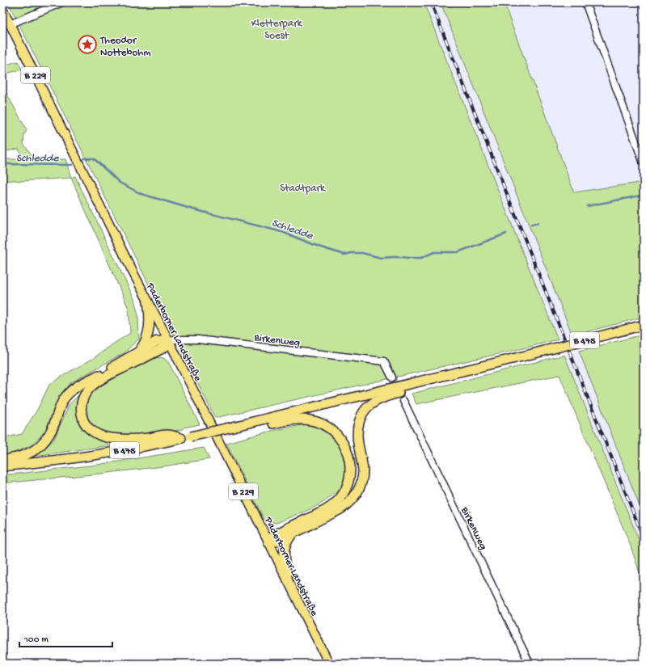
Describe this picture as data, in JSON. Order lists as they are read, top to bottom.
{
  "streets": {
    "highway": ["B 475"],
    "main road": ["B 229", "Paderborner Landstraße"],
    "street": ["Birkenweg"]
  },
  "crossings": [
    ["Paderborner Landstraße", "Birkenweg"]
  ],
  "water": ["Schledde"],
  "parks": ["Kletterpark Soest", "Stadtpark"],
  "places": {
    "place": ["Theodor Nottebohm"]
  },
  "scale_bar": "100 m"
}
